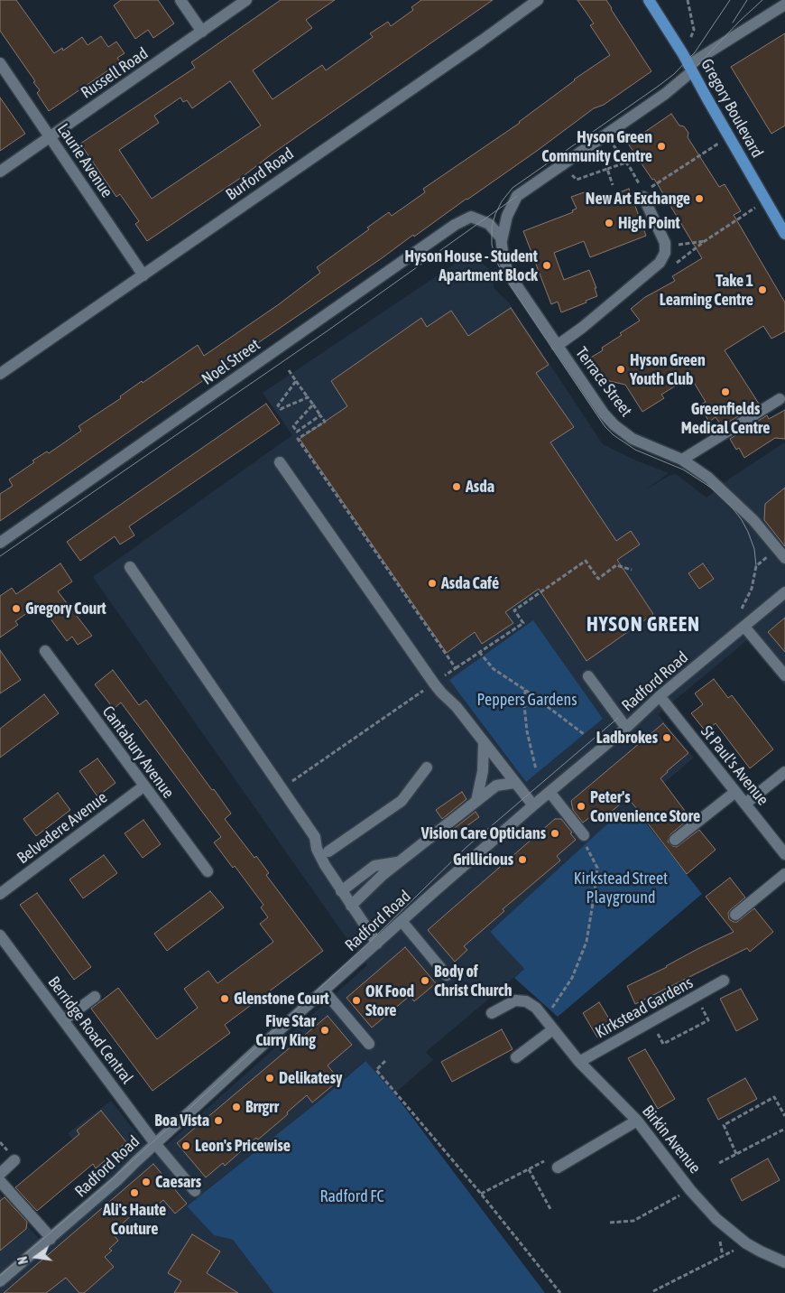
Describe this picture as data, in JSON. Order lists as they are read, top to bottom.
{
  "streets": {
    "main road": ["Gregory Boulevard"],
    "street": [
      "Russell Road",
      "Laurie Avenue",
      "Burford Road",
      "Noel Street",
      "Terrace Street",
      "Radford Road",
      "Cantabury Avenue",
      "St Paul's Avenue",
      "Belvedere Avenue",
      "Kirkstead Gardens",
      "Berridge Road Central",
      "Birkin Avenue"
    ]
  },
  "crossings": [
    ["Russell Road", "Laurie Avenue"],
    ["Laurie Avenue", "Burford Road"],
    ["Noel Street", "Terrace Street"],
    ["Radford Road", "St Paul's Avenue"],
    ["Radford Road", "Berridge Road Central"],
    ["Cantabury Avenue", "Belvedere Avenue"],
    ["Kirkstead Gardens", "Birkin Avenue"]
  ],
  "districts": ["HYSON GREEN"],
  "parks": ["Peppers Gardens", "Kirkstead Street Playground", "Radford FC"],
  "places": [
    "Hyson Green Community Centre",
    "New Art Exchange",
    "High Point",
    "Hyson House - Student Apartment Block",
    "Take 1 Learning Centre",
    "Hyson Green Youth Club",
    "Greenfields Medical Centre",
    "Asda",
    "Asda Café",
    "Gregory Court",
    "Ladbrokes",
    "Peter's Convenience Store",
    "Vision Care Opticians",
    "Grillicious",
    "Body of Christ Church",
    "Glenstone Court",
    "OK Food Store",
    "Five Star Curry King",
    "Delikatesy",
    "Brrgrr",
    "Boa Vista",
    "Leon's Pricewise",
    "Caesars",
    "Ali's Haute Couture"
  ],
  "north": "left"
}
